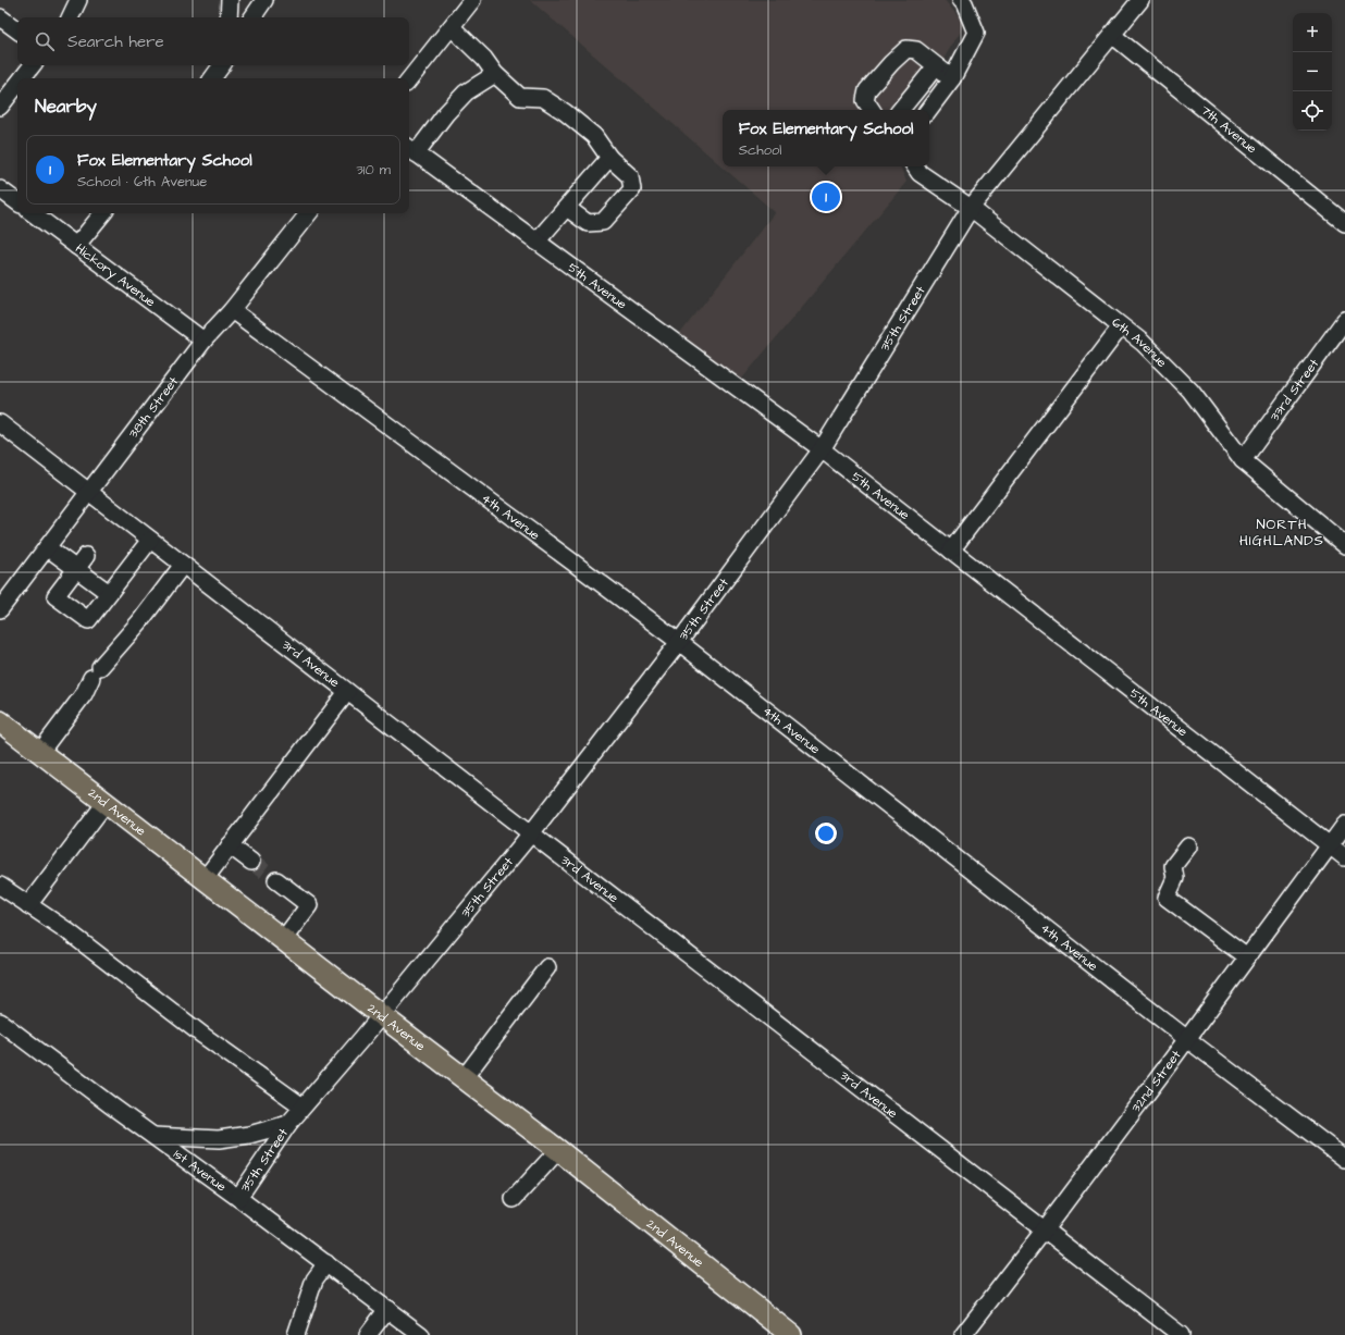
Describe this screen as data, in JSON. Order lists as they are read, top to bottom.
{
  "streets": {
    "main road": ["2nd Avenue"],
    "street": [
      "7th Avenue",
      "Hickory Avenue",
      "5th Avenue",
      "35th Street",
      "6th Avenue",
      "33rd Street",
      "38th Street",
      "4th Avenue",
      "3rd Avenue",
      "32nd Street",
      "1st Avenue"
    ]
  },
  "crossings": [
    ["7th Avenue", "35th Street"],
    ["Hickory Avenue", "38th Street"],
    ["5th Avenue", "35th Street"],
    ["5th Avenue", "32nd Street"],
    ["35th Street", "6th Avenue"],
    ["35th Street", "4th Avenue"],
    ["35th Street", "3rd Avenue"],
    ["35th Street", "2nd Avenue"],
    ["35th Street", "1st Avenue"],
    ["6th Avenue", "33rd Street"],
    ["38th Street", "4th Avenue"],
    ["38th Street", "3rd Avenue"],
    ["4th Avenue", "32nd Street"],
    ["3rd Avenue", "32nd Street"]
  ],
  "districts": ["NORTH HIGHLANDS"],
  "page": {
    "map_buttons": ["+", "−"],
    "search": "Search here",
    "heading": "Nearby",
    "popup": ["Fox Elementary School", "School"],
    "list": [
      {
        "mark": "1",
        "name": "Fox Elementary School",
        "note": "School · 6th Avenue",
        "value": "310 m"
      }
    ],
    "pins": "1"
  }
}
